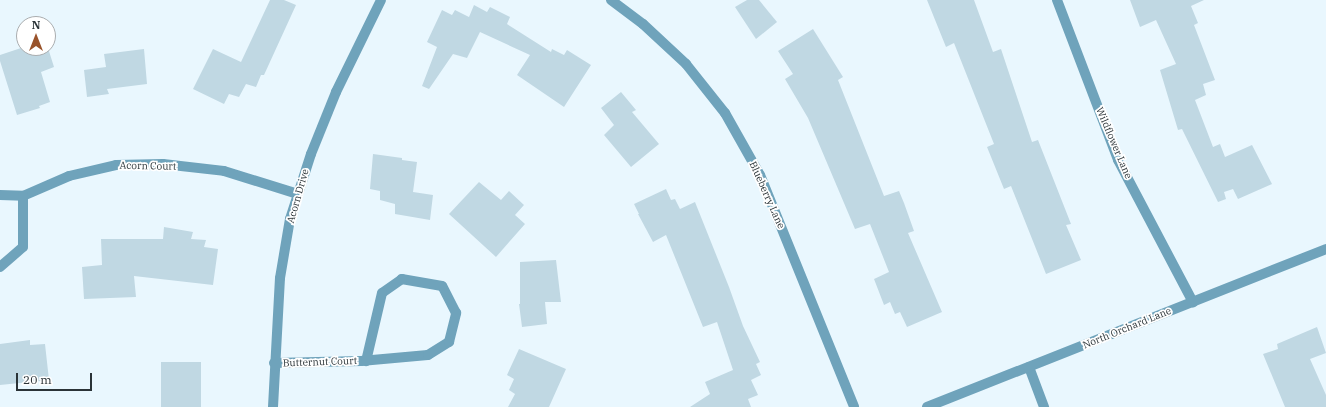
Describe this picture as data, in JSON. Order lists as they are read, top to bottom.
{
  "streets": {
    "street": [
      "Wildflower Lane",
      "Acorn Court",
      "Blueberry Lane",
      "Acorn Drive",
      "North Orchard Lane",
      "Butternut Court"
    ]
  },
  "crossings": [
    ["Wildflower Lane", "North Orchard Lane"],
    ["Acorn Court", "Acorn Drive"],
    ["Acorn Drive", "Butternut Court"]
  ],
  "scale_bar": "20 m",
  "north": "top"
}
